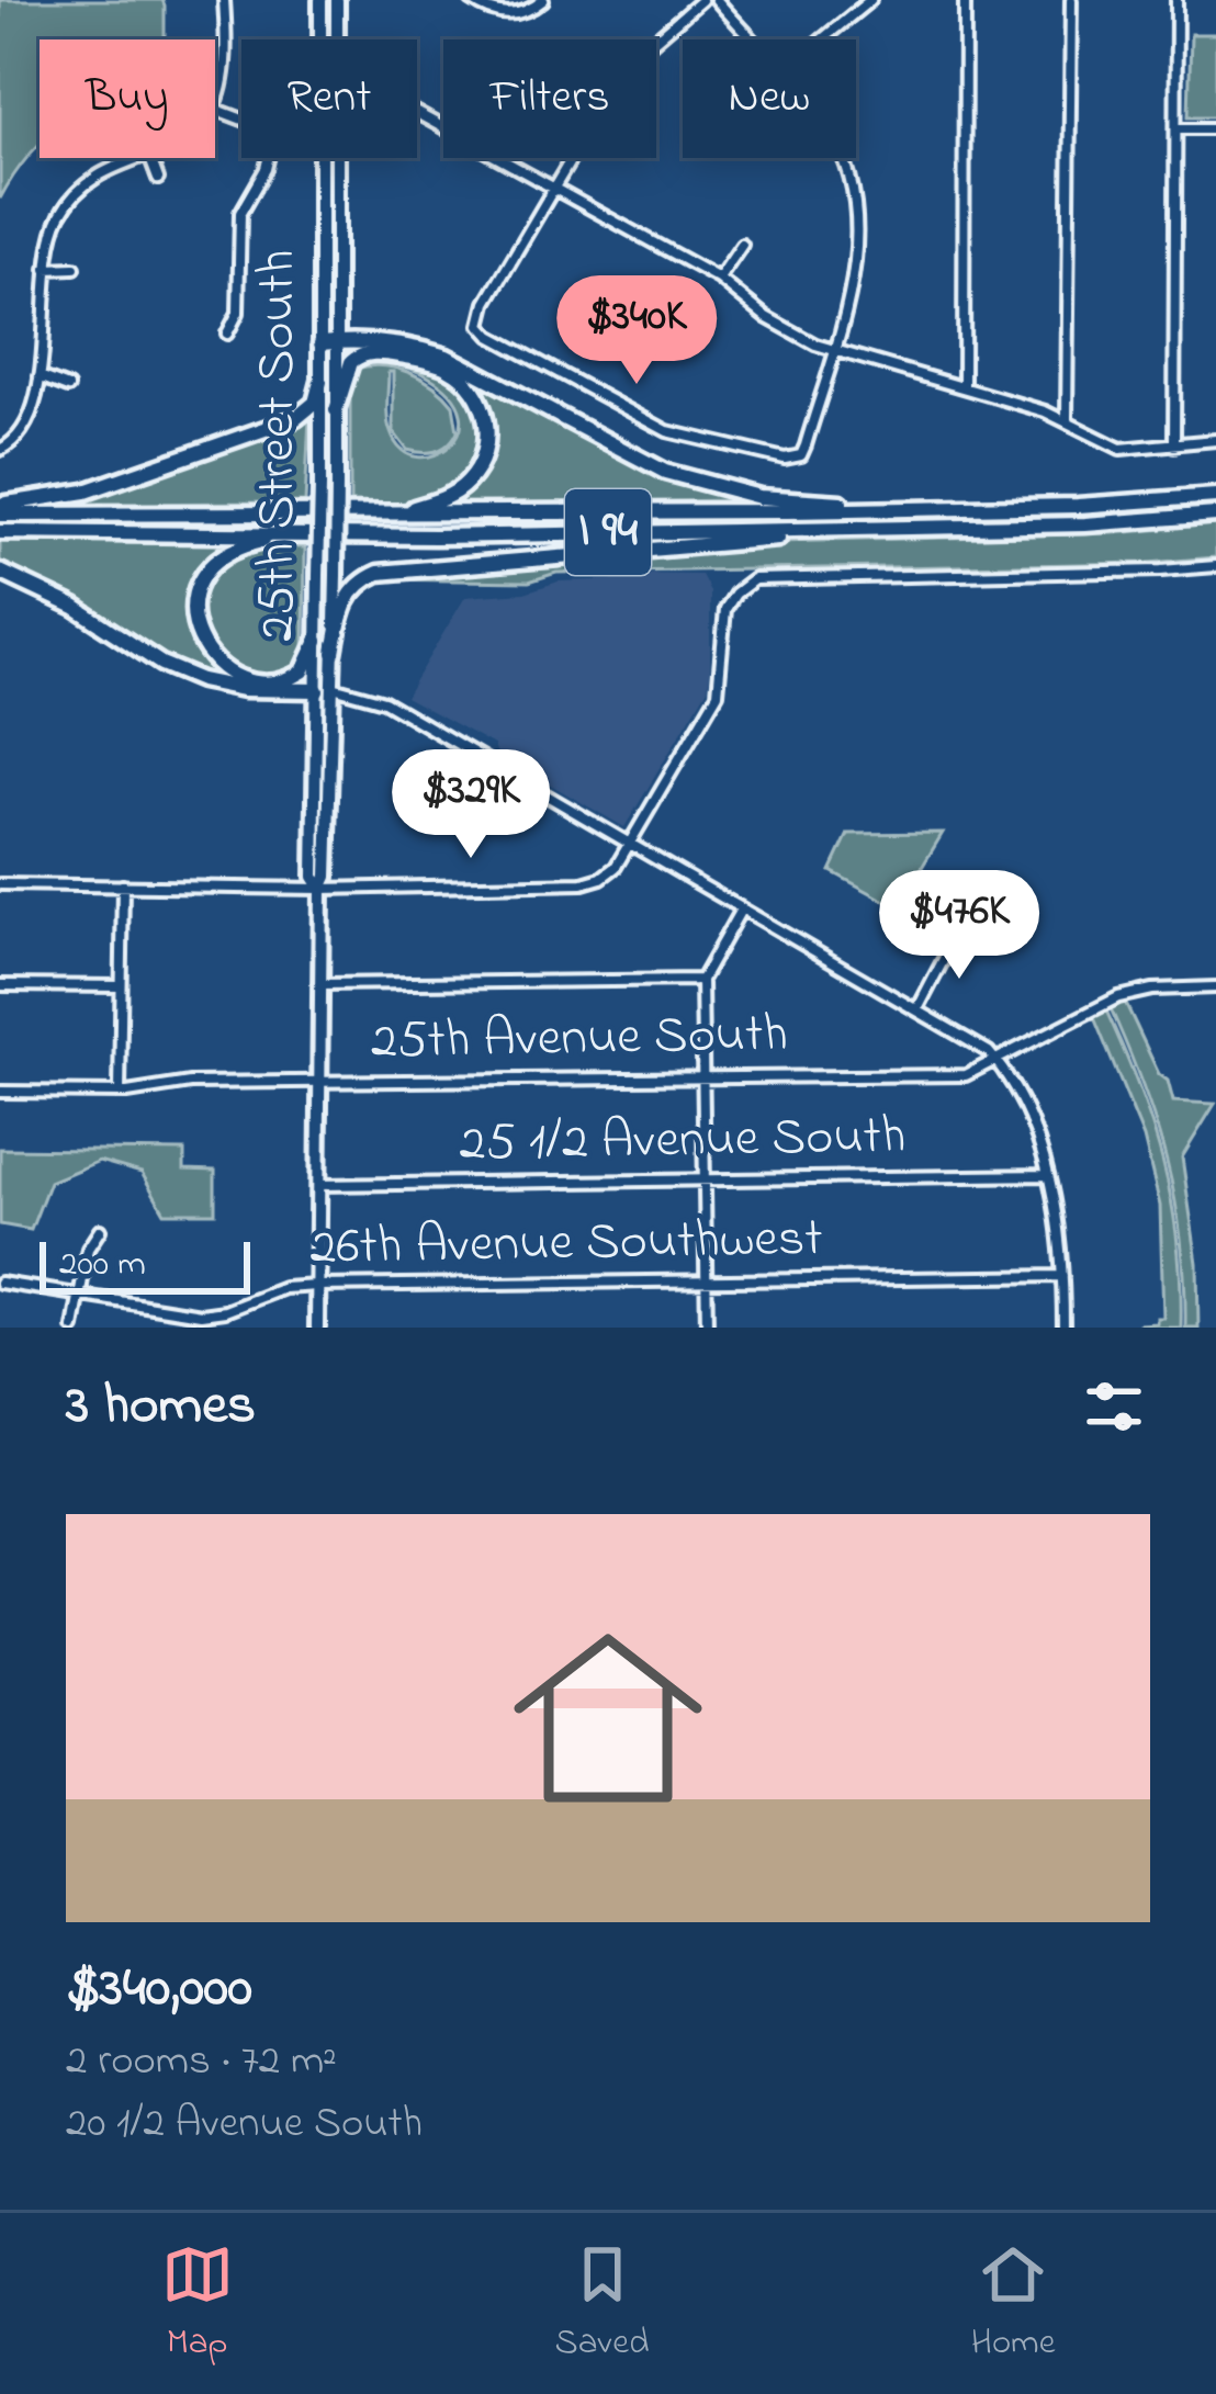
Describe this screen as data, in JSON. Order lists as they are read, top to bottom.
{
  "streets": {
    "highway": ["I 94"],
    "main road": ["25th Street South"],
    "street": ["25th Avenue South", "25 1/2 Avenue South", "26th Avenue Southwest"]
  },
  "crossings": [
    ["25th Street South", "25th Avenue South"],
    ["25th Street South", "25 1/2 Avenue South"],
    ["25th Street South", "26th Avenue Southwest"]
  ],
  "scale_bar": "200 m",
  "page": {
    "chip": [
      "Buy",
      "Rent",
      "Filters",
      "New"
    ],
    "price": ["$340K", "$329K", "$476K"],
    "scale": "200 m",
    "heading": "3 homes",
    "list": [
      {
        "name": "$340,000",
        "note": "2 rooms · 72 m² · 20 1/2 Avenue South"
      }
    ],
    "tabs": ["Map", "Saved", "Home"]
  }
}
